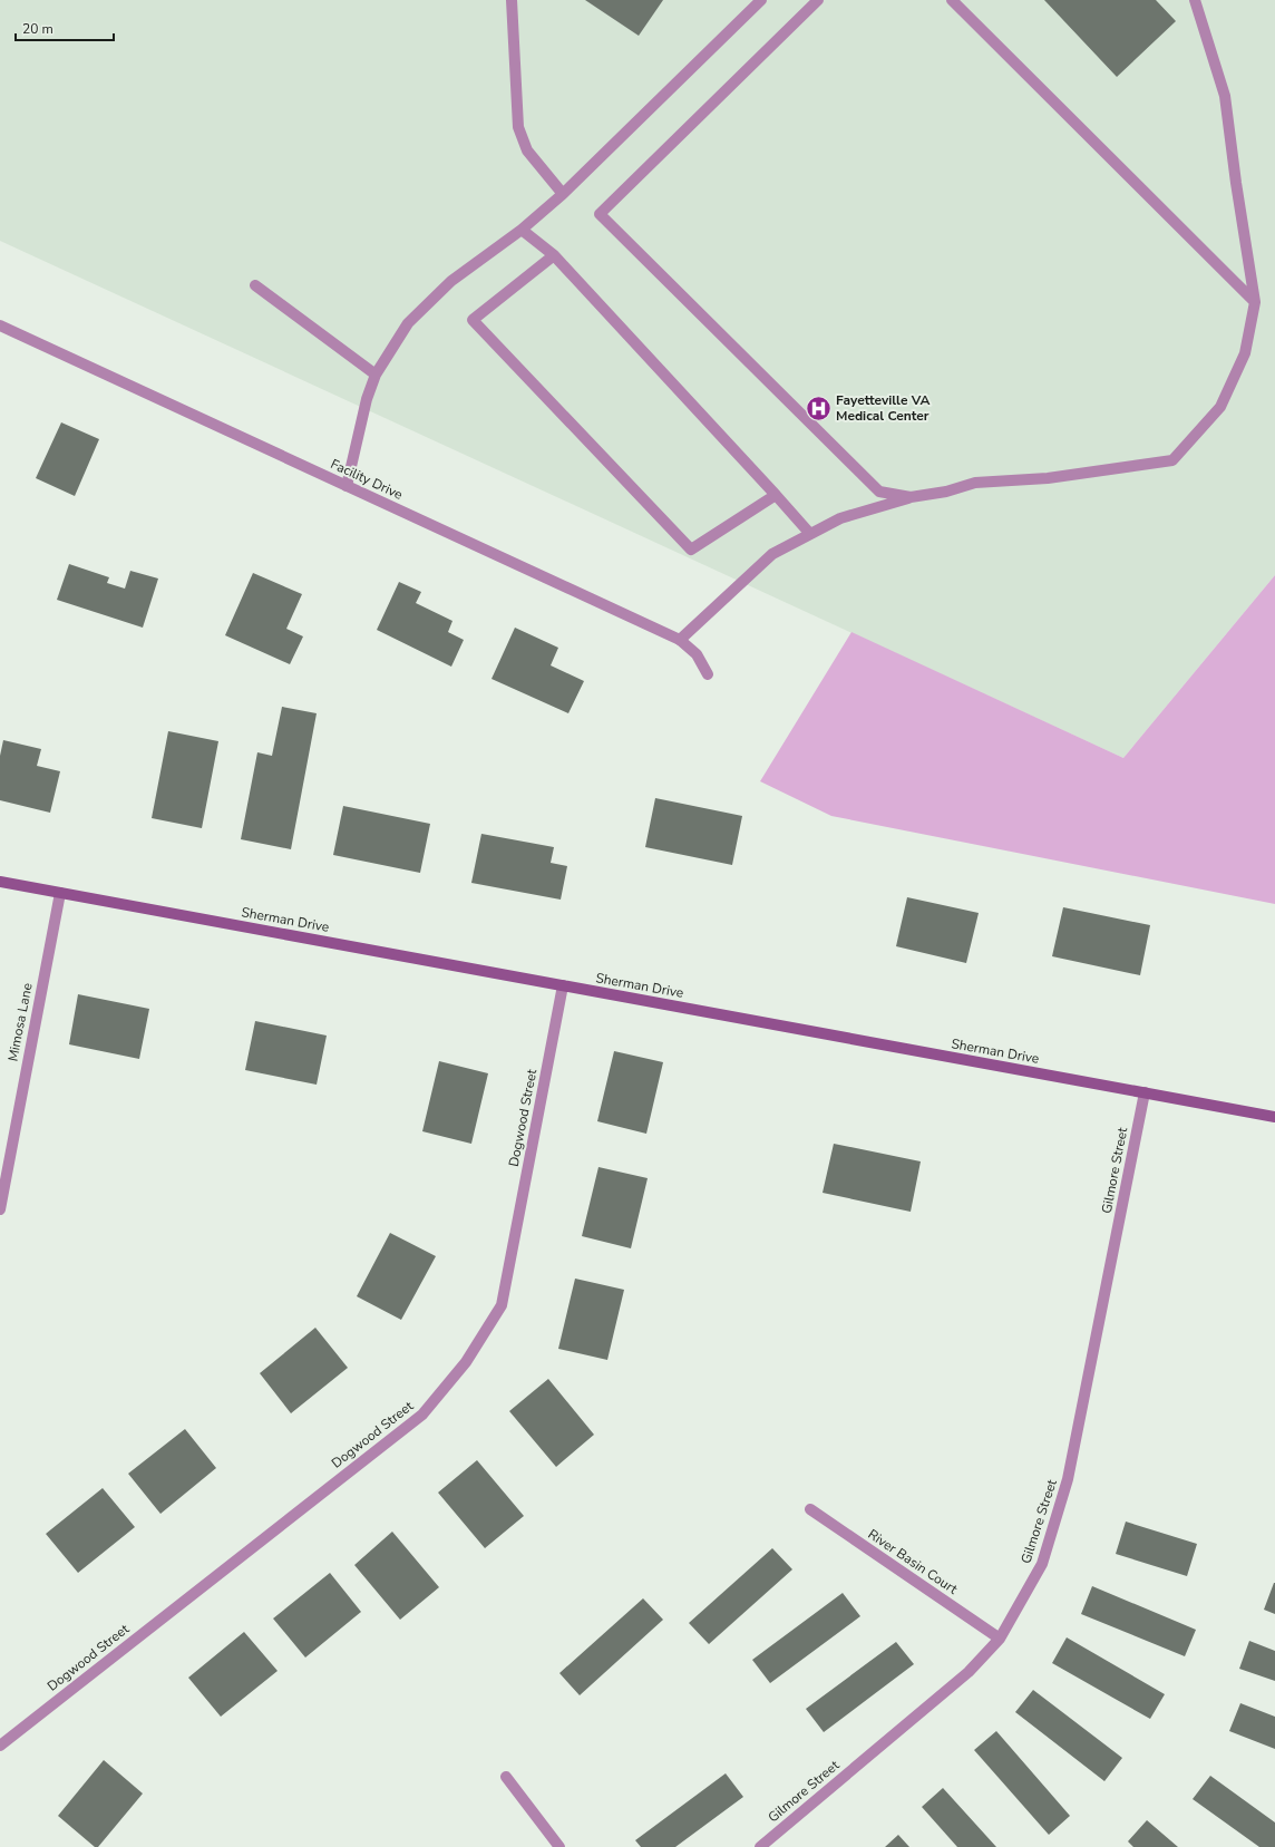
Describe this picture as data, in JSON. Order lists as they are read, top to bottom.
{
  "streets": {
    "street": [
      "Facility Drive",
      "Sherman Drive",
      "Mimosa Lane",
      "Dogwood Street",
      "Gilmore Street",
      "River Basin Court"
    ]
  },
  "crossings": [
    ["Sherman Drive", "Mimosa Lane"],
    ["Sherman Drive", "Dogwood Street"],
    ["Sherman Drive", "Gilmore Street"],
    ["Gilmore Street", "River Basin Court"]
  ],
  "places": {
    "hospital": ["Fayetteville VA Medical Center"]
  },
  "scale_bar": "20 m"
}
